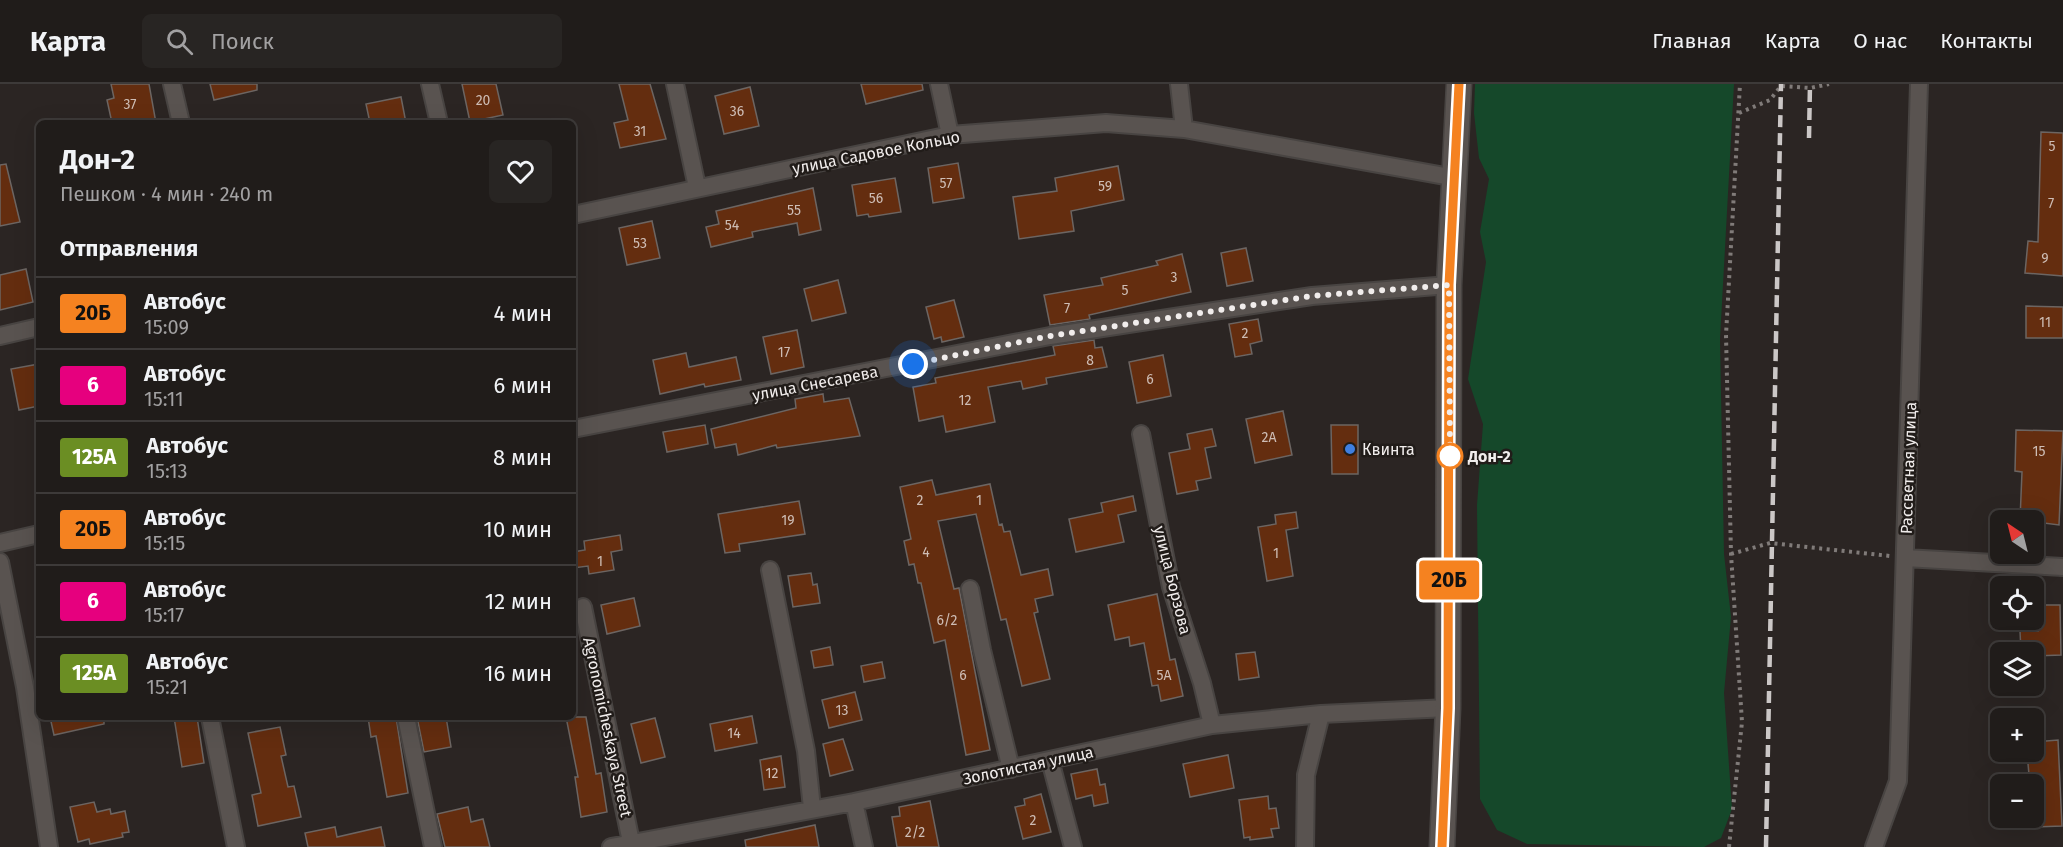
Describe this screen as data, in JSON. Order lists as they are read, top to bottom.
{
  "streets": {
    "street": [
      "улица Садовое Кольцо",
      "улица Снесарева",
      "Рассветная улица",
      "улица Борзова",
      "Agronomicheskaya Street",
      "Золотистая улица"
    ]
  },
  "crossings": [
    ["улица Борзова", "Золотистая улица"],
    ["Agronomicheskaya Street", "Золотистая улица"]
  ],
  "places": ["Квинта", "Дон-2"],
  "lines": ["bus line 20Б"],
  "house_numbers": [
    "20",
    "37",
    "36",
    "31",
    "5",
    "57",
    "59",
    "56",
    "7",
    "55",
    "54",
    "53",
    "9",
    "3",
    "5",
    "7",
    "11",
    "2",
    "17",
    "8",
    "6",
    "12",
    "2А",
    "15",
    "2",
    "1",
    "19",
    "4",
    "1",
    "1",
    "6/2",
    "6",
    "5А",
    "13",
    "14",
    "12",
    "2",
    "2/2"
  ],
  "north": "top left",
  "page": {
    "header": "Карта",
    "search": "Поиск",
    "nav": [
      "Главная",
      "Карта",
      "О нас",
      "Контакты"
    ],
    "on_map": "20Б",
    "heading": [
      ["Дон-2", "Пешком · 4 мин · 240 m"],
      "Отправления"
    ],
    "list": [
      {
        "mark": "20Б",
        "name": "Автобус",
        "note": "15:09",
        "value": "4 мин"
      },
      {
        "mark": "6",
        "name": "Автобус",
        "note": "15:11",
        "value": "6 мин"
      },
      {
        "mark": "125А",
        "name": "Автобус",
        "note": "15:13",
        "value": "8 мин"
      },
      {
        "mark": "20Б",
        "name": "Автобус",
        "note": "15:15",
        "value": "10 мин"
      },
      {
        "mark": "6",
        "name": "Автобус",
        "note": "15:17",
        "value": "12 мин"
      },
      {
        "mark": "125А",
        "name": "Автобус",
        "note": "15:21",
        "value": "16 мин"
      }
    ],
    "map_buttons": ["+", "−"]
  }
}
